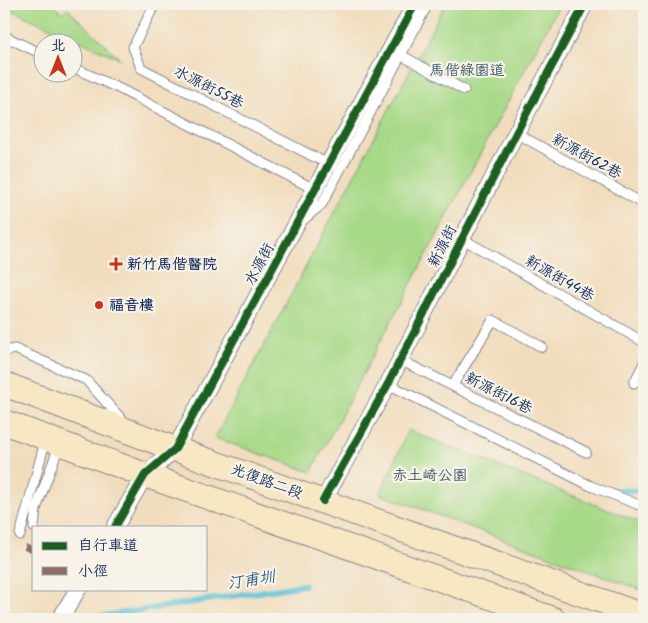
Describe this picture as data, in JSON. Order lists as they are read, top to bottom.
{
  "streets": {
    "main road": ["光復路二段"],
    "street": ["新源街", "水源街"],
    "lane": [
      "水源街55巷",
      "新源街62巷",
      "新源街44巷",
      "新源街16巷"
    ]
  },
  "crossings": [
    ["水源街55巷", "水源街"],
    ["新源街62巷", "新源街"],
    ["新源街", "新源街44巷"],
    ["新源街", "新源街16巷"],
    ["新源街", "光復路二段"],
    ["水源街", "光復路二段"]
  ],
  "water": ["汀甫圳"],
  "parks": ["馬偕綠園道", "赤土崎公園"],
  "places": {
    "health": ["新竹馬偕醫院"],
    "other": ["福音樓"]
  },
  "legend": ["自行車道", "小徑"],
  "north": "top"
}
